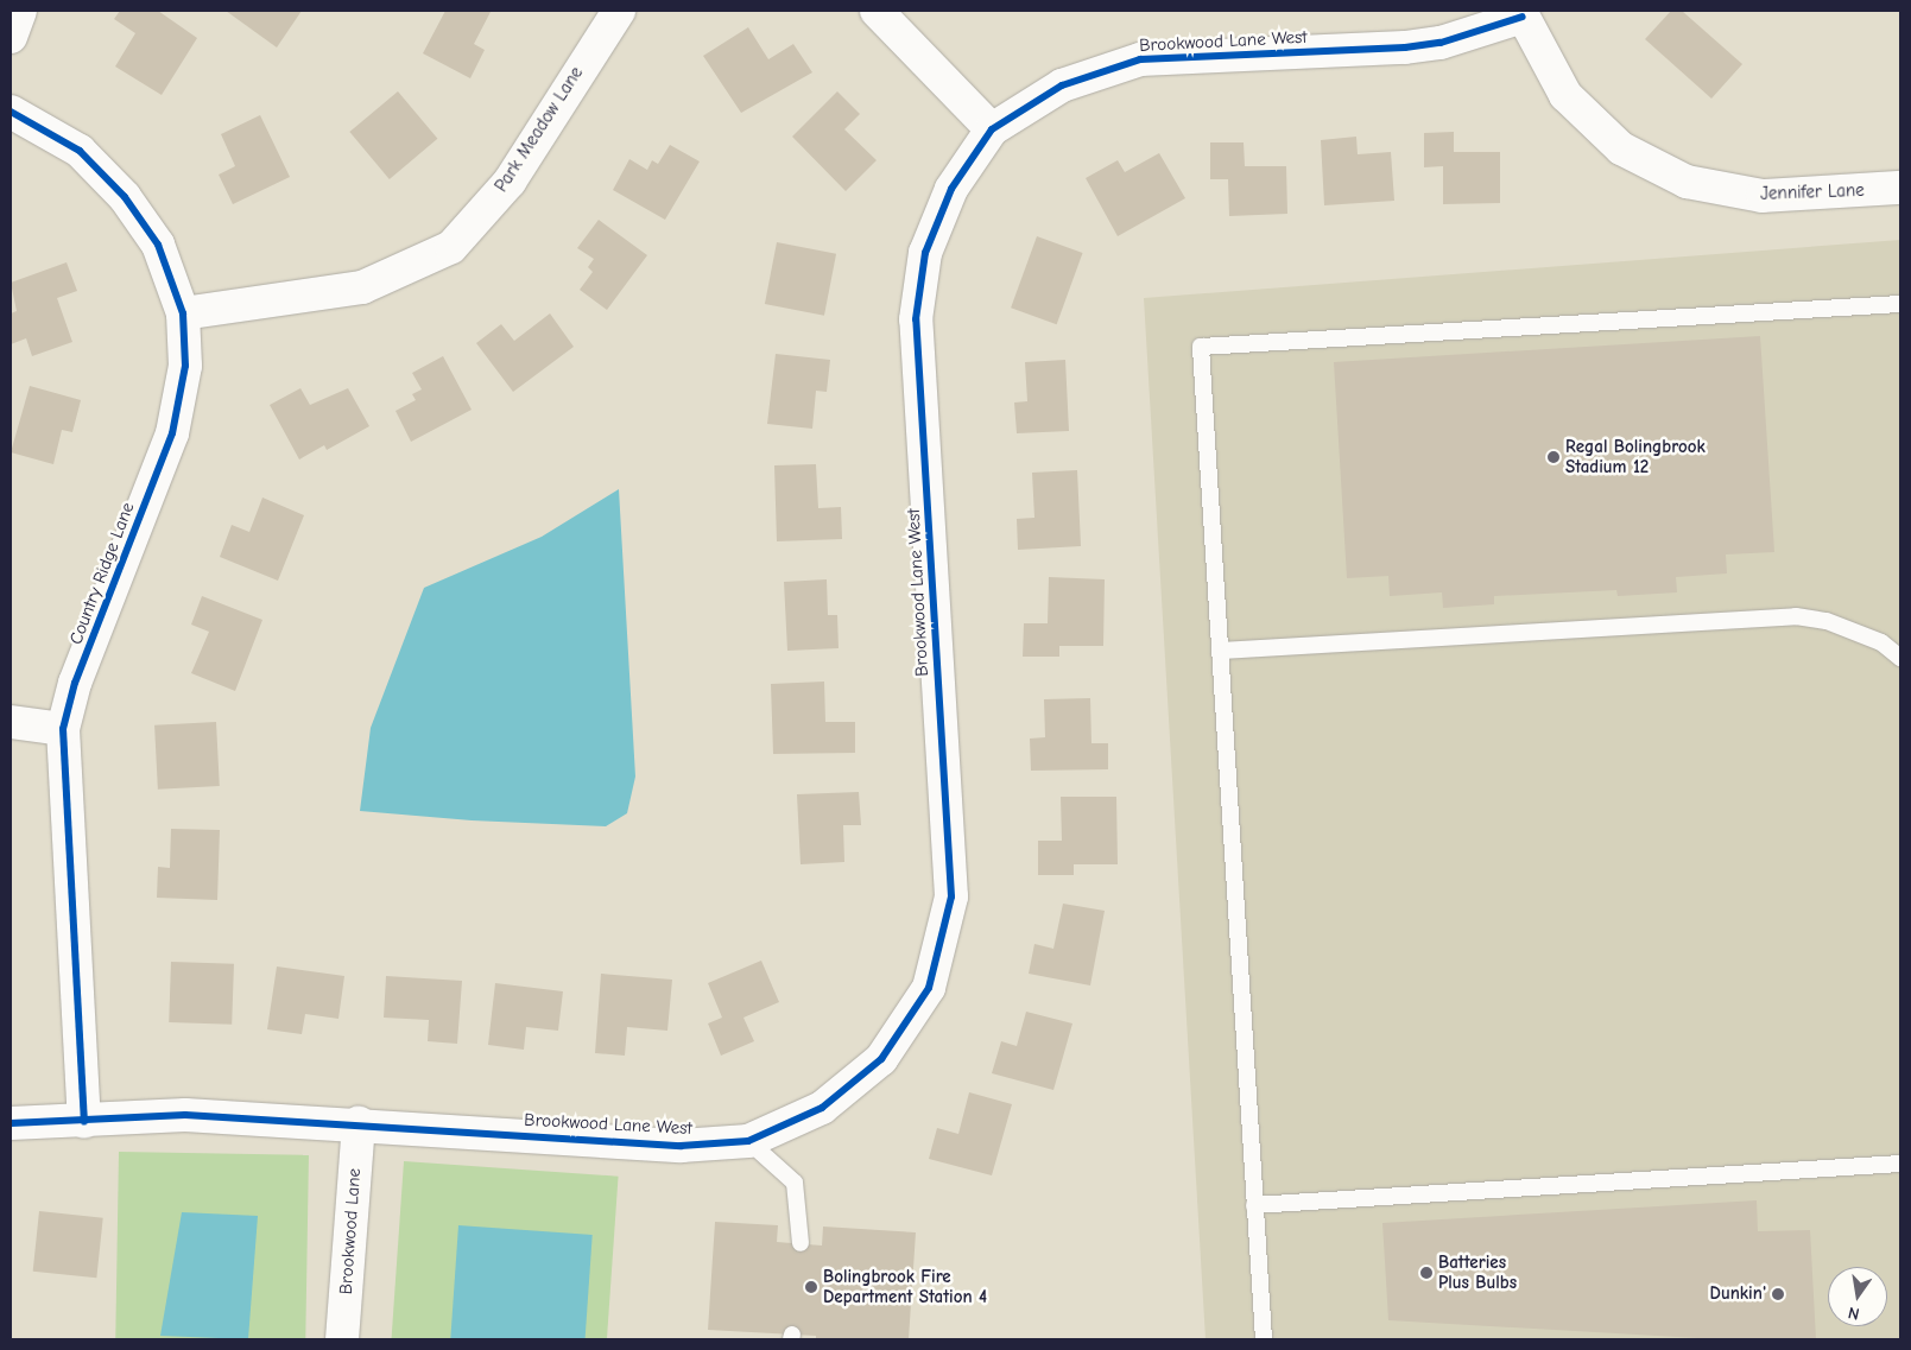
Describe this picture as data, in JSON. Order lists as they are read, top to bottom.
{
  "streets": {
    "street": [
      "Brookwood Lane West",
      "Park Meadow Lane",
      "Jennifer Lane",
      "Country Ridge Lane",
      "Brookwood Lane"
    ]
  },
  "crossings": [
    ["Brookwood Lane West", "Jennifer Lane"],
    ["Brookwood Lane West", "Country Ridge Lane"],
    ["Brookwood Lane West", "Brookwood Lane"],
    ["Park Meadow Lane", "Country Ridge Lane"]
  ],
  "places": [
    "Regal Bolingbrook Stadium 12",
    "Batteries Plus Bulbs",
    "Bolingbrook Fire Department Station 4",
    "Dunkin'"
  ],
  "north": "bottom"
}
